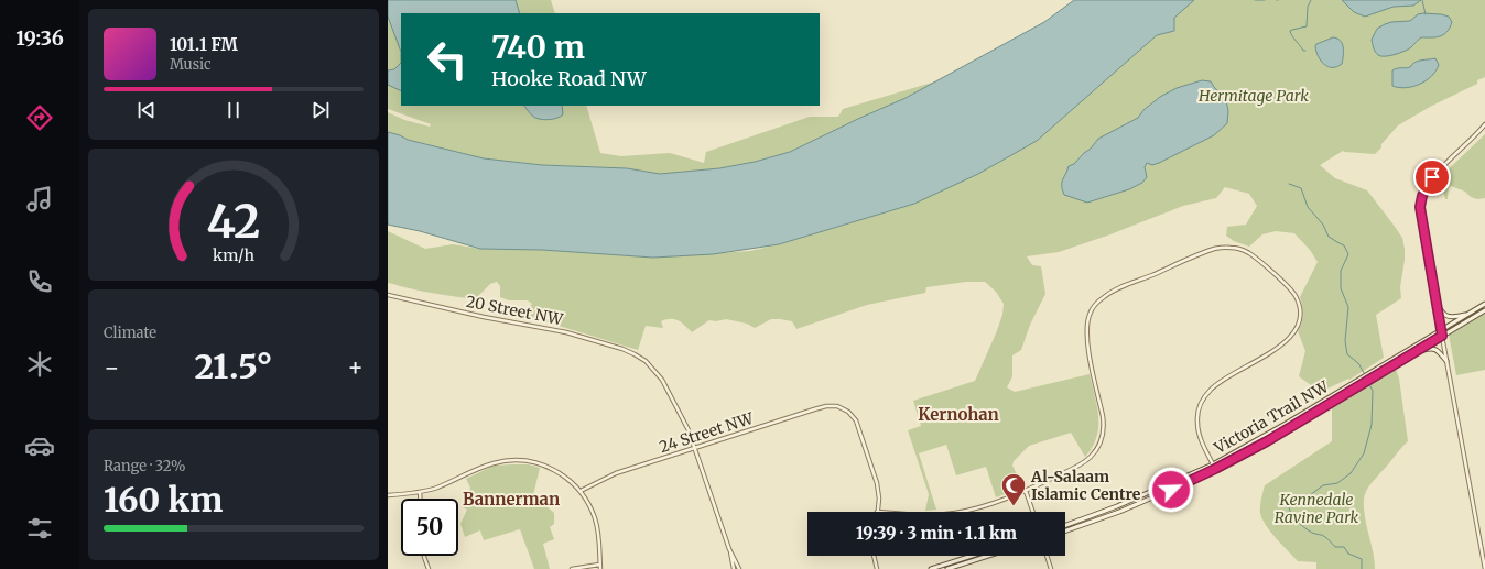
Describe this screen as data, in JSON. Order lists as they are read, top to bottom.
{
  "streets": {
    "main road": ["Victoria Trail NW"],
    "street": ["20 Street NW", "24 Street NW"]
  },
  "crossings": [
    ["20 Street NW", "24 Street NW"]
  ],
  "districts": ["Kernohan", "Bannerman"],
  "parks": ["Hermitage Park", "Kennedale Ravine Park"],
  "places": {
    "mosque": ["Al-Salaam Islamic Centre"]
  },
  "page": {
    "tabs": "19:36",
    "turn": ["740 m", "Hooke Road NW"],
    "song": ["101.1 FM", "Music"],
    "tile": [
      "Climate",
      ["Range · 32%", "160 km"]
    ],
    "heat": ["−", "21.5°", "+"],
    "limit": "50",
    "trip": "19:39 · 3 min · 1.1 km",
    "gauge": ["42", "km/h"]
  }
}
